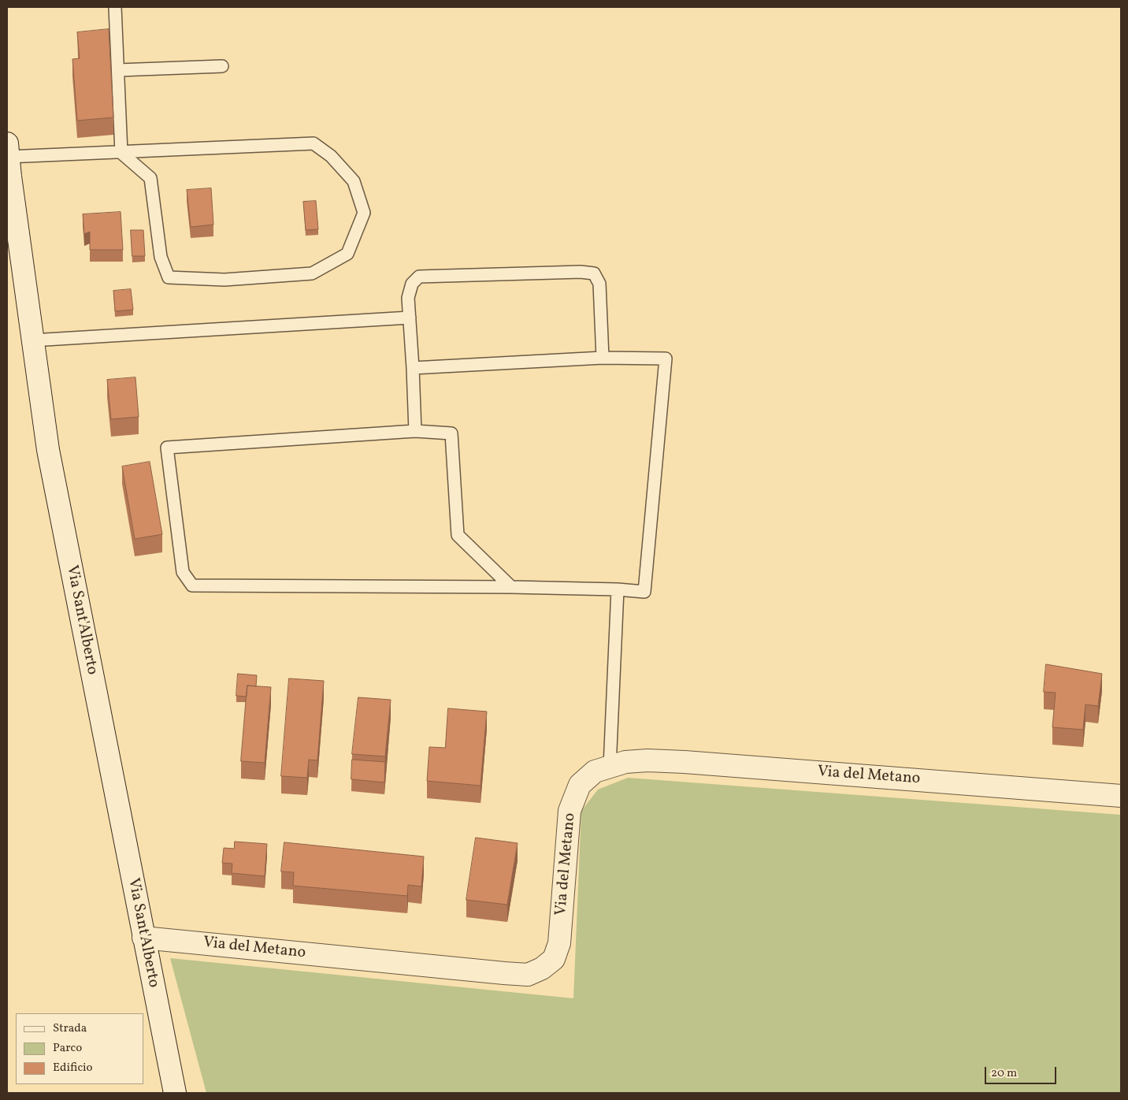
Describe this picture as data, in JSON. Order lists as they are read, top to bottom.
{
  "streets": {
    "street": ["Via Sant'Alberto", "Via del Metano"]
  },
  "crossings": [
    ["Via Sant'Alberto", "Via del Metano"]
  ],
  "legend": ["Strada", "Parco", "Edificio"],
  "scale_bar": "20 m"
}
